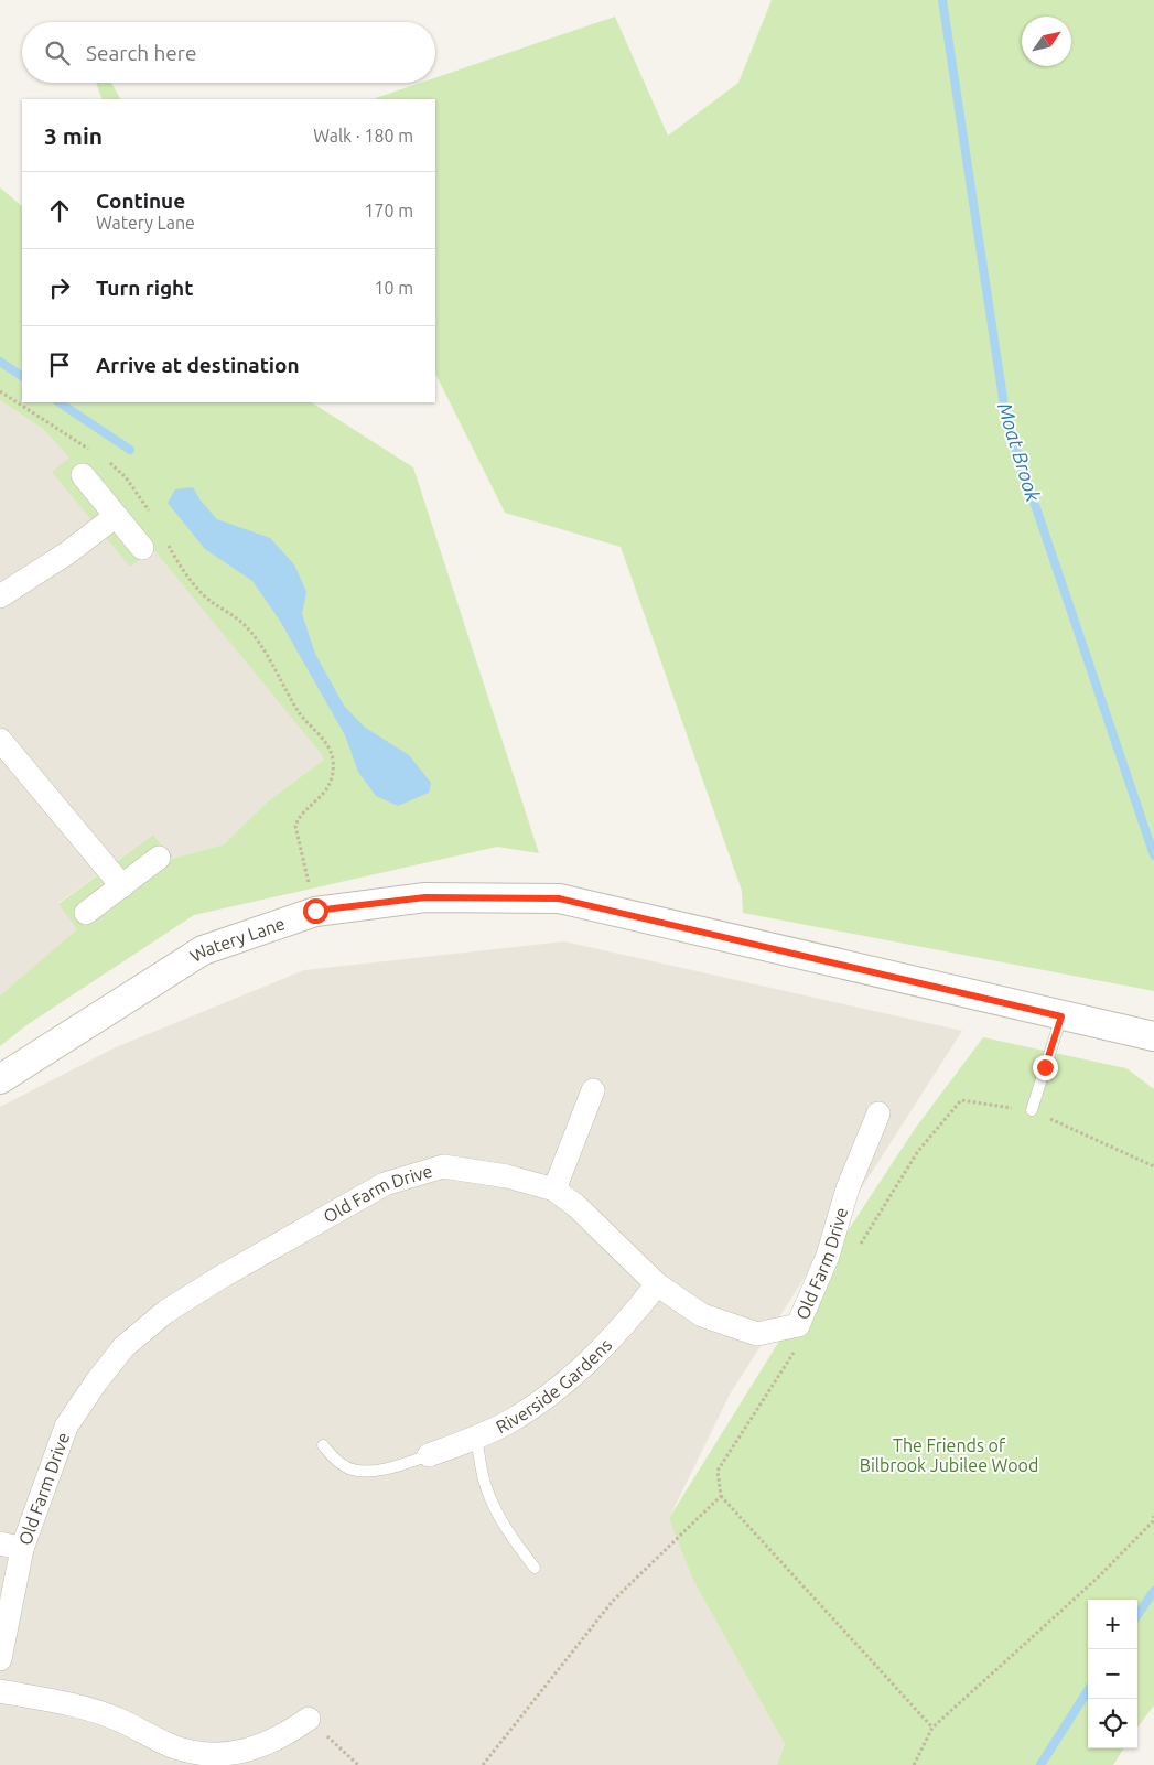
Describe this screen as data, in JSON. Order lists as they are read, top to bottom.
{
  "streets": {
    "street": ["Watery Lane", "Old Farm Drive", "Riverside Gardens"]
  },
  "crossings": [
    ["Old Farm Drive", "Riverside Gardens"]
  ],
  "water": ["Moat Brook"],
  "parks": ["The Friends of Bilbrook Jubilee Wood"],
  "north": "top right",
  "page": {
    "search": "Search here",
    "heading": ["3 min", "Walk · 180 m"],
    "list": [
      ["Continue", "Watery Lane", "170 m"],
      ["Turn right", "10 m"],
      "Arrive at destination"
    ],
    "map_buttons": ["+", "−"]
  }
}
